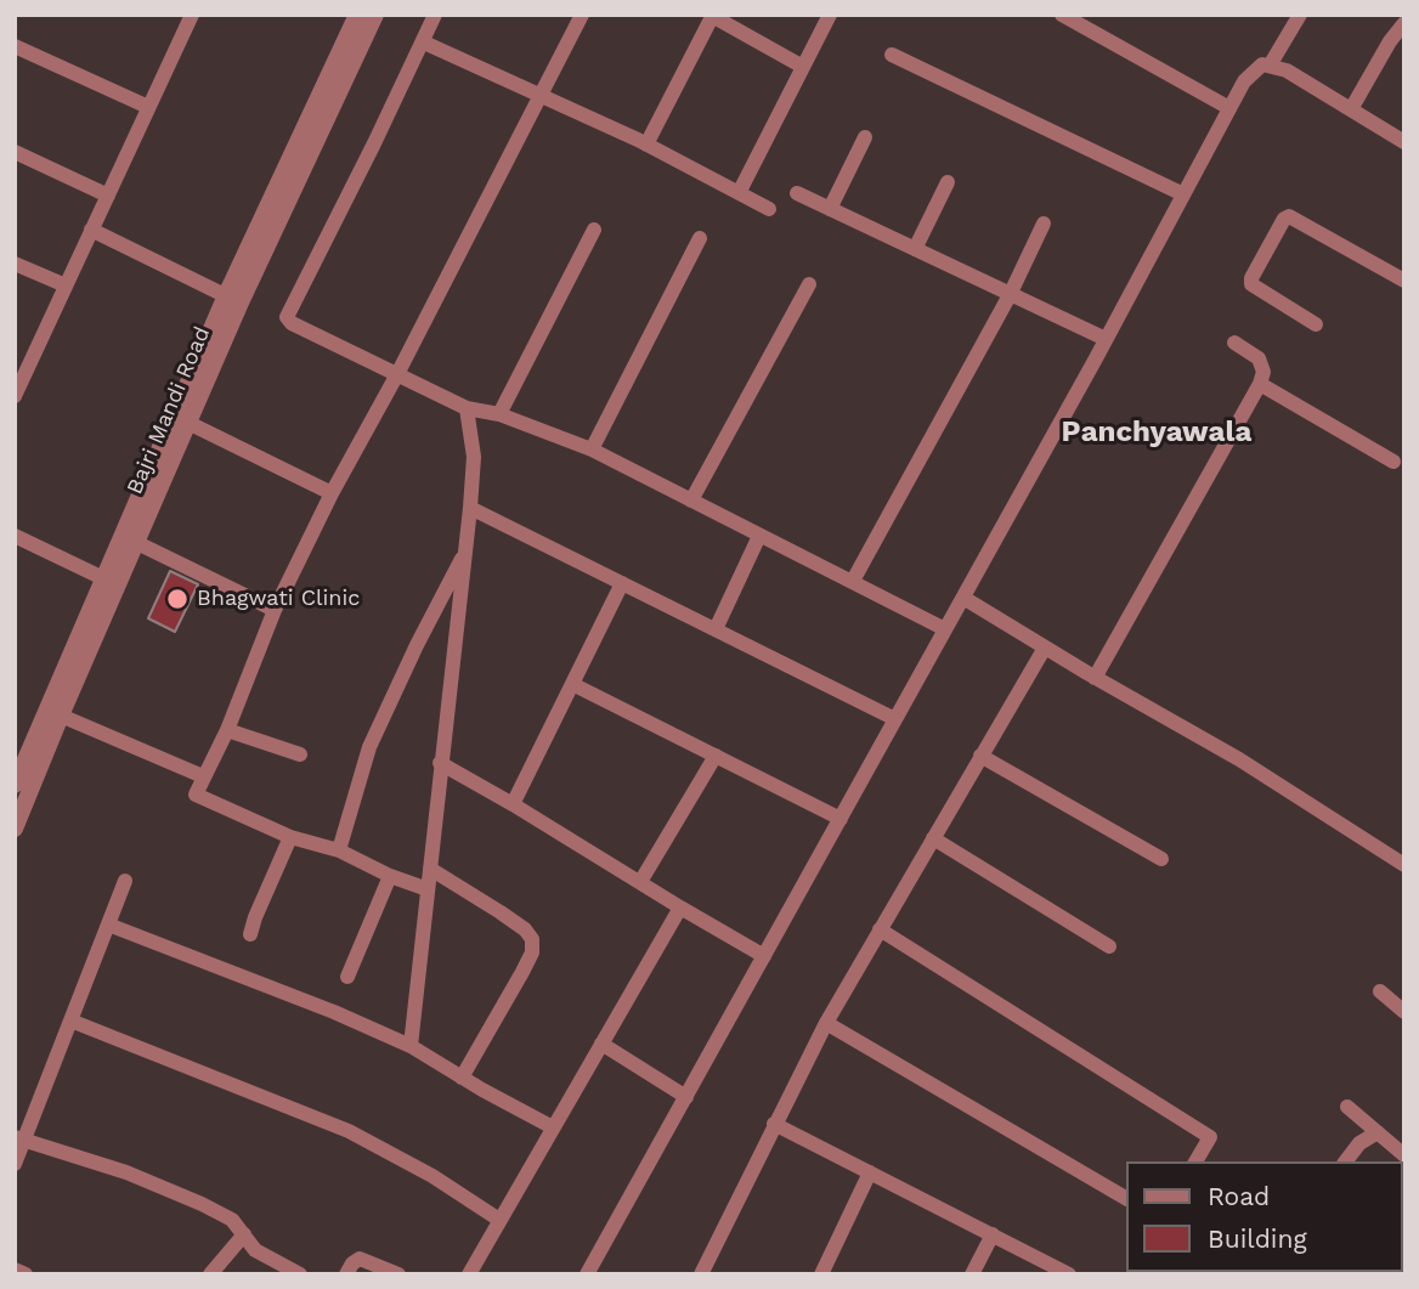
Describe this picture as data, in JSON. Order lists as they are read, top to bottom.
{
  "streets": {
    "street": ["Bajri Mandi Road"]
  },
  "districts": ["Panchyawala"],
  "places": ["Bhagwati Clinic"],
  "legend": ["Road", "Building"]
}
